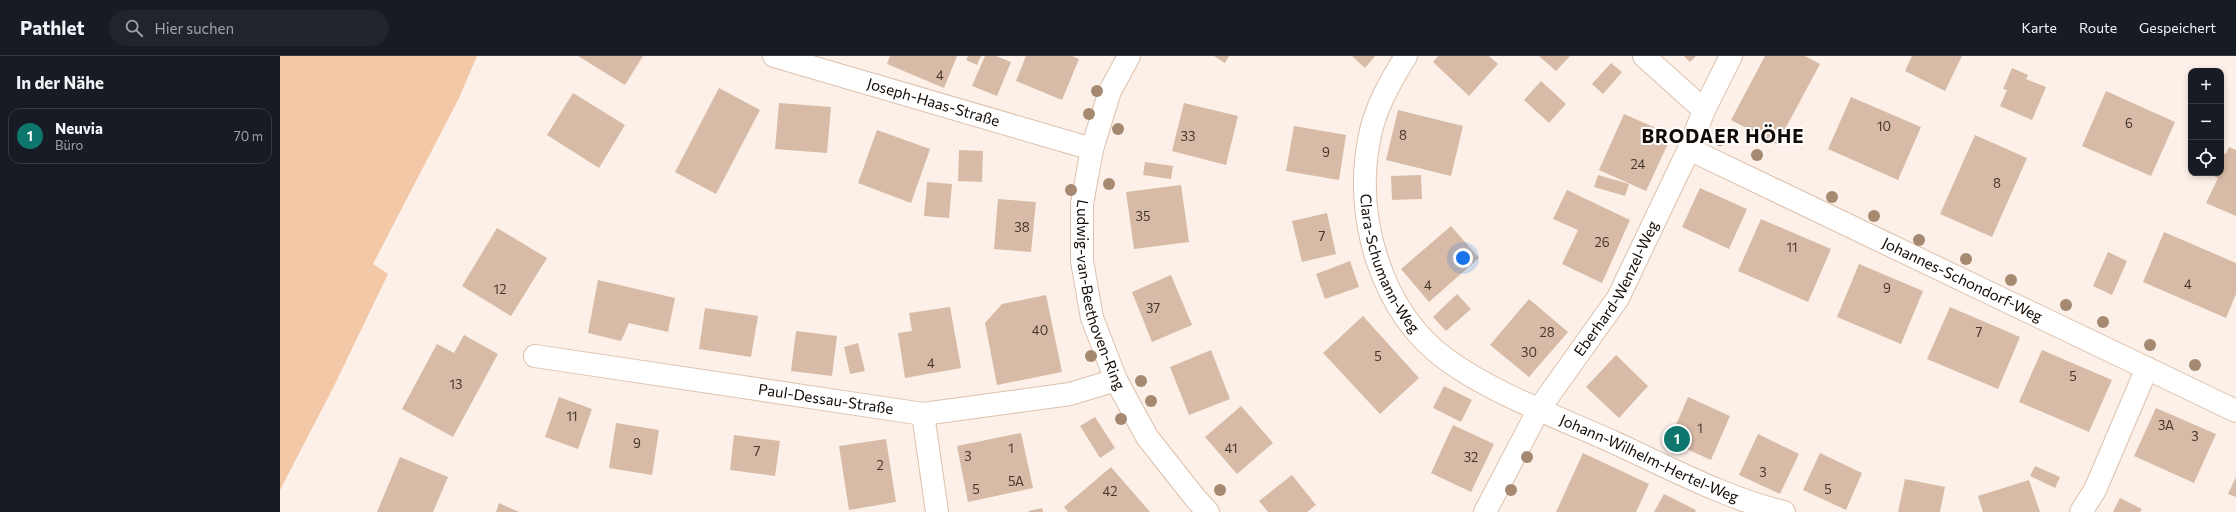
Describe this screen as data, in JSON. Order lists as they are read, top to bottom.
{
  "streets": {
    "street": [
      "Joseph-Haas-Straße",
      "Clara-Schumann-Weg",
      "Johannes-Schondorf-Weg",
      "Eberhard-Wenzel-Weg",
      "Ludwig-van-Beethoven-Ring",
      "Paul-Dessau-Straße",
      "Johann-Wilhelm-Hertel-Weg"
    ]
  },
  "crossings": [
    ["Joseph-Haas-Straße", "Ludwig-van-Beethoven-Ring"],
    ["Clara-Schumann-Weg", "Eberhard-Wenzel-Weg"],
    ["Clara-Schumann-Weg", "Johann-Wilhelm-Hertel-Weg"],
    ["Johannes-Schondorf-Weg", "Eberhard-Wenzel-Weg"],
    ["Eberhard-Wenzel-Weg", "Johann-Wilhelm-Hertel-Weg"],
    ["Ludwig-van-Beethoven-Ring", "Paul-Dessau-Straße"]
  ],
  "districts": ["BRODAER HÖHE"],
  "house_numbers": [
    "4",
    "6",
    "10",
    "8",
    "33",
    "9",
    "24",
    "8",
    "35",
    "38",
    "7",
    "26",
    "11",
    "4",
    "4",
    "9",
    "12",
    "37",
    "40",
    "28",
    "7",
    "30",
    "5",
    "4",
    "5",
    "13",
    "11",
    "3A",
    "1",
    "3",
    "9",
    "1",
    "41",
    "7",
    "3",
    "32",
    "2",
    "3",
    "5A",
    "5",
    "5",
    "42"
  ],
  "page": {
    "header": "Pathlet",
    "search": "Hier suchen",
    "nav": ["Karte", "Route", "Gespeichert"],
    "heading": "In der Nähe",
    "map_buttons": ["+", "−"],
    "list": [
      {
        "mark": "1",
        "name": "Neuvia",
        "note": "Büro",
        "value": "70 m"
      }
    ],
    "pins": "1"
  }
}
